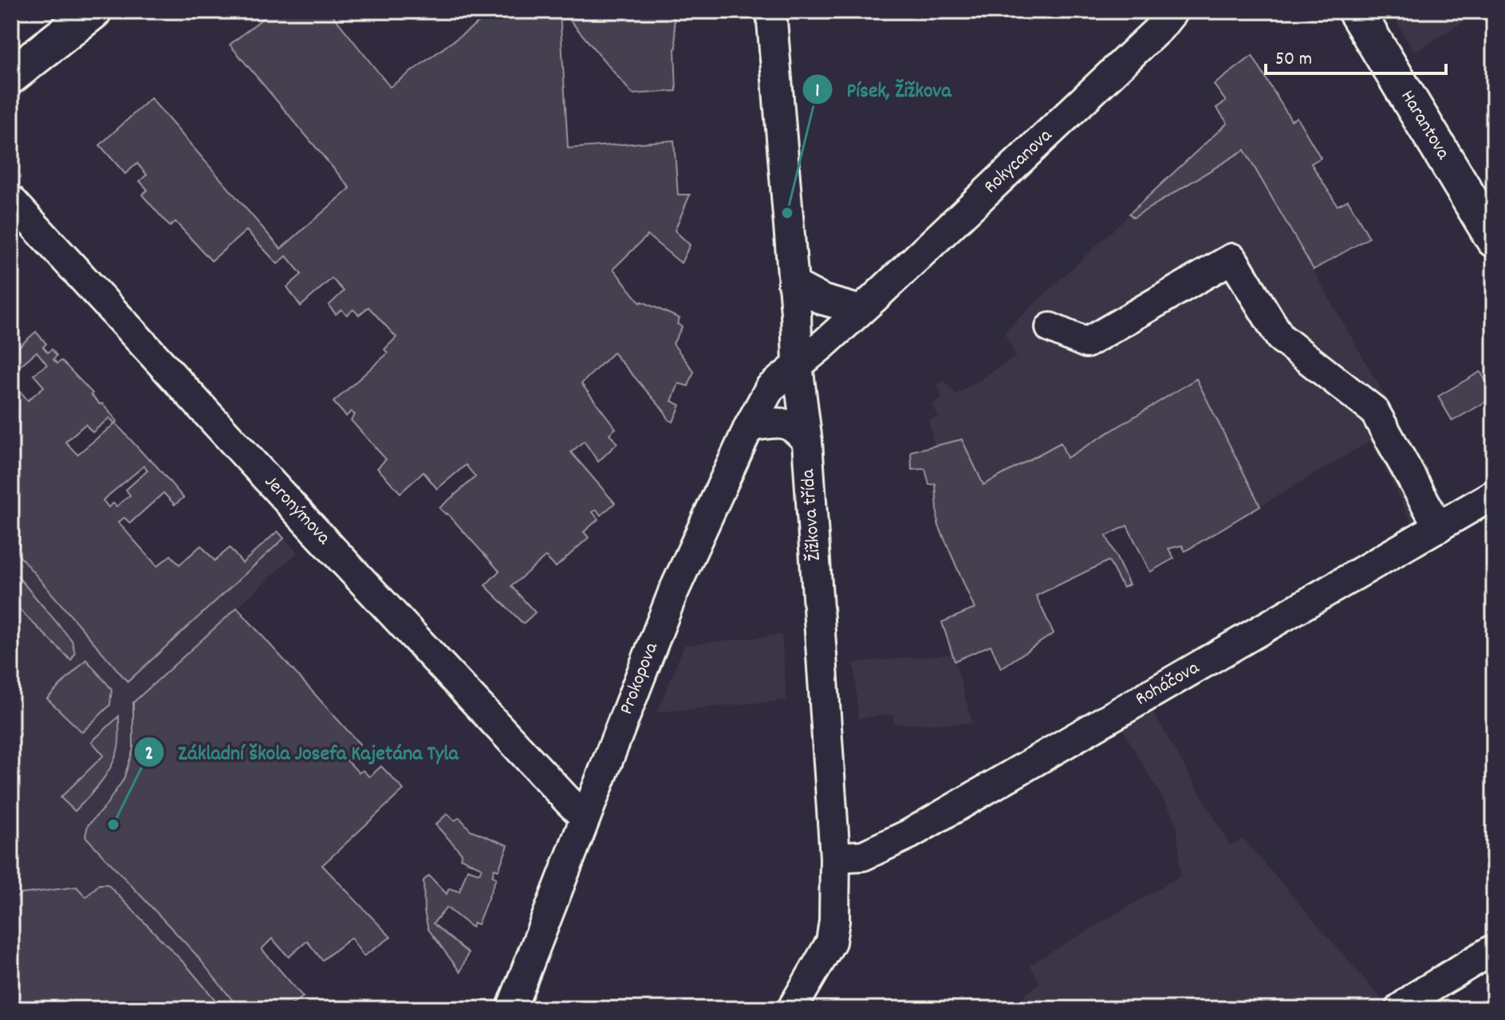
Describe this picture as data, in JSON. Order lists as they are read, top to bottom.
{
  "streets": {
    "street": [
      "Harantova",
      "Rokycanova",
      "Jeronýmova",
      "Žižkova třída",
      "Prokopova",
      "Roháčova"
    ]
  },
  "crossings": [
    ["Rokycanova", "Žižkova třída"],
    ["Rokycanova", "Prokopova"],
    ["Jeronýmova", "Prokopova"],
    ["Žižkova třída", "Prokopova"],
    ["Žižkova třída", "Roháčova"]
  ],
  "places": ["Písek, Žižkova", "Základní škola Josefa Kajetána Tyla"],
  "scale_bar": "50 m"
}
